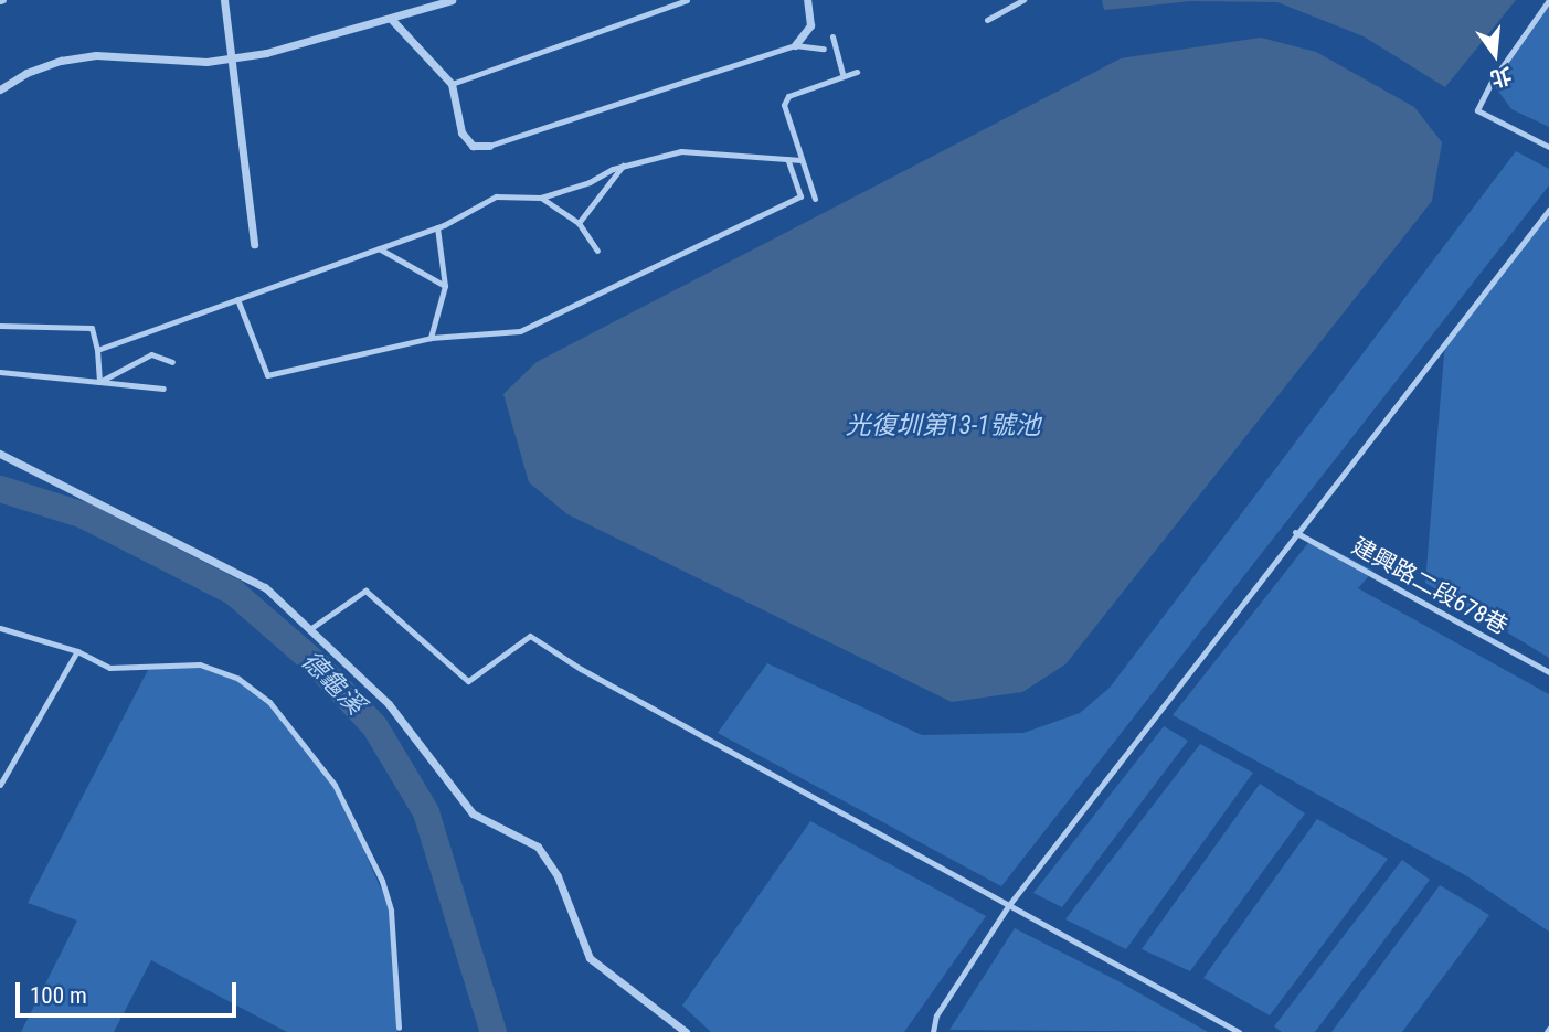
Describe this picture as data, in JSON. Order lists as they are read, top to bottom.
{
  "streets": {
    "lane": ["建興路二段678巷"]
  },
  "water": ["光復圳第13-1號池", "德龜溪"],
  "scale_bar": "100 m",
  "north": "bottom"
}
